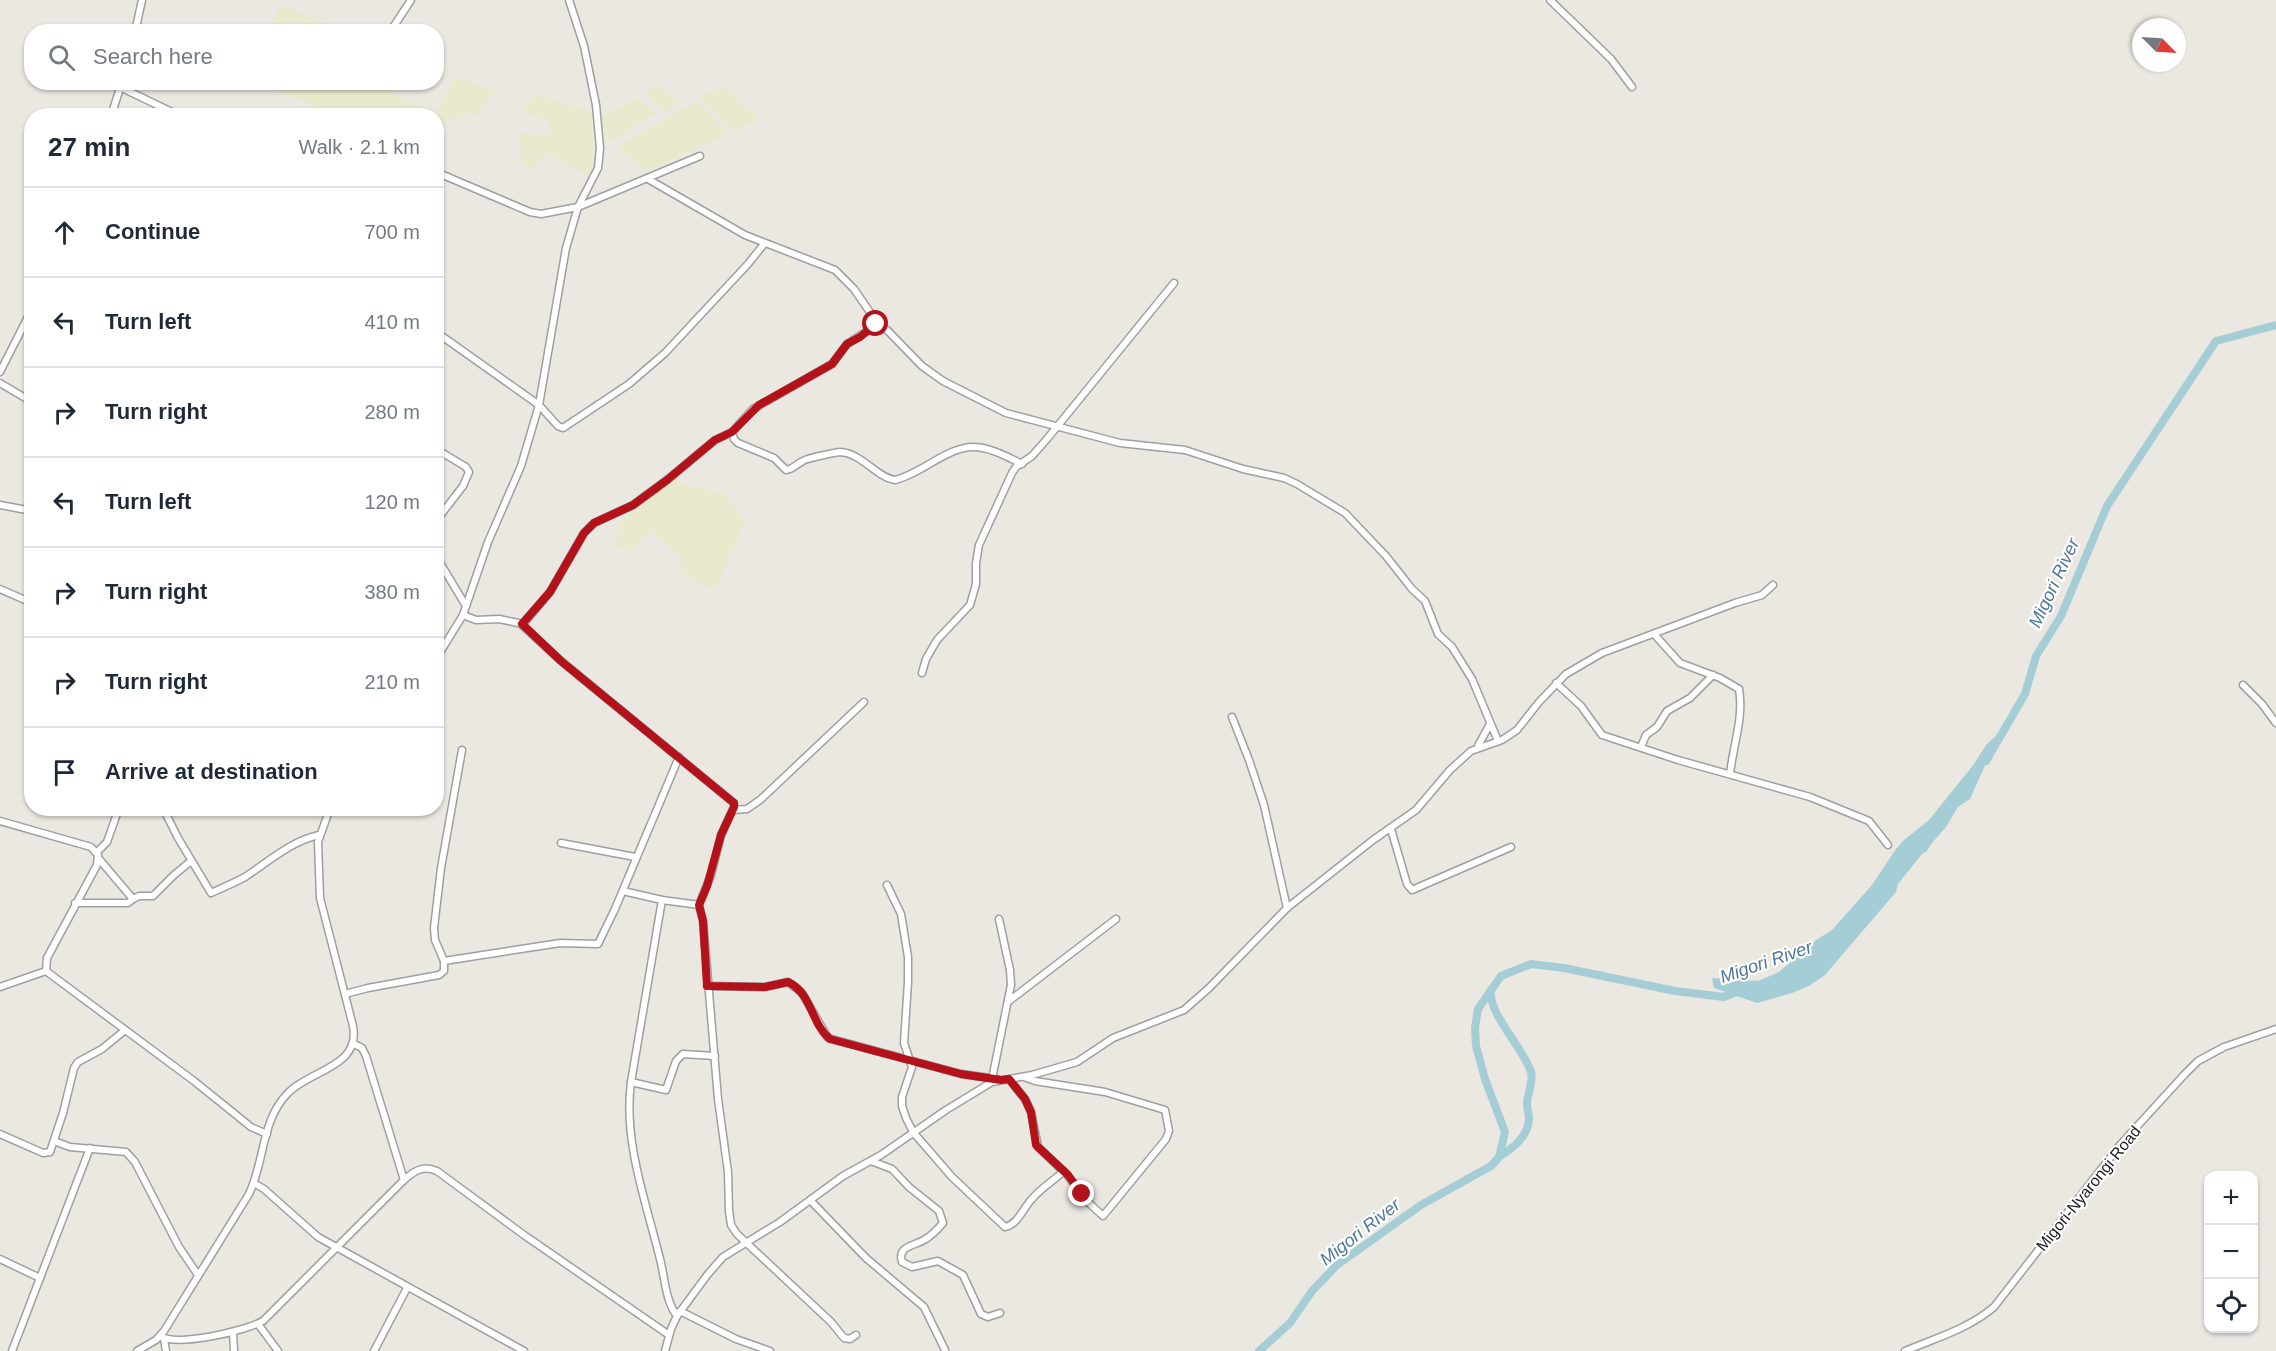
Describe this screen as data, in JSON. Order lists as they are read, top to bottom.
{
  "streets": {
    "street": ["Migori-Nyarongi Road"]
  },
  "water": ["Migori River"],
  "north": "bottom right",
  "page": {
    "search": "Search here",
    "heading": ["27 min", "Walk · 2.1 km"],
    "list": [
      ["Continue", "700 m"],
      ["Turn left", "410 m"],
      ["Turn right", "280 m"],
      ["Turn left", "120 m"],
      ["Turn right", "380 m"],
      ["Turn right", "210 m"],
      "Arrive at destination"
    ],
    "map_buttons": ["+", "−"]
  }
}
